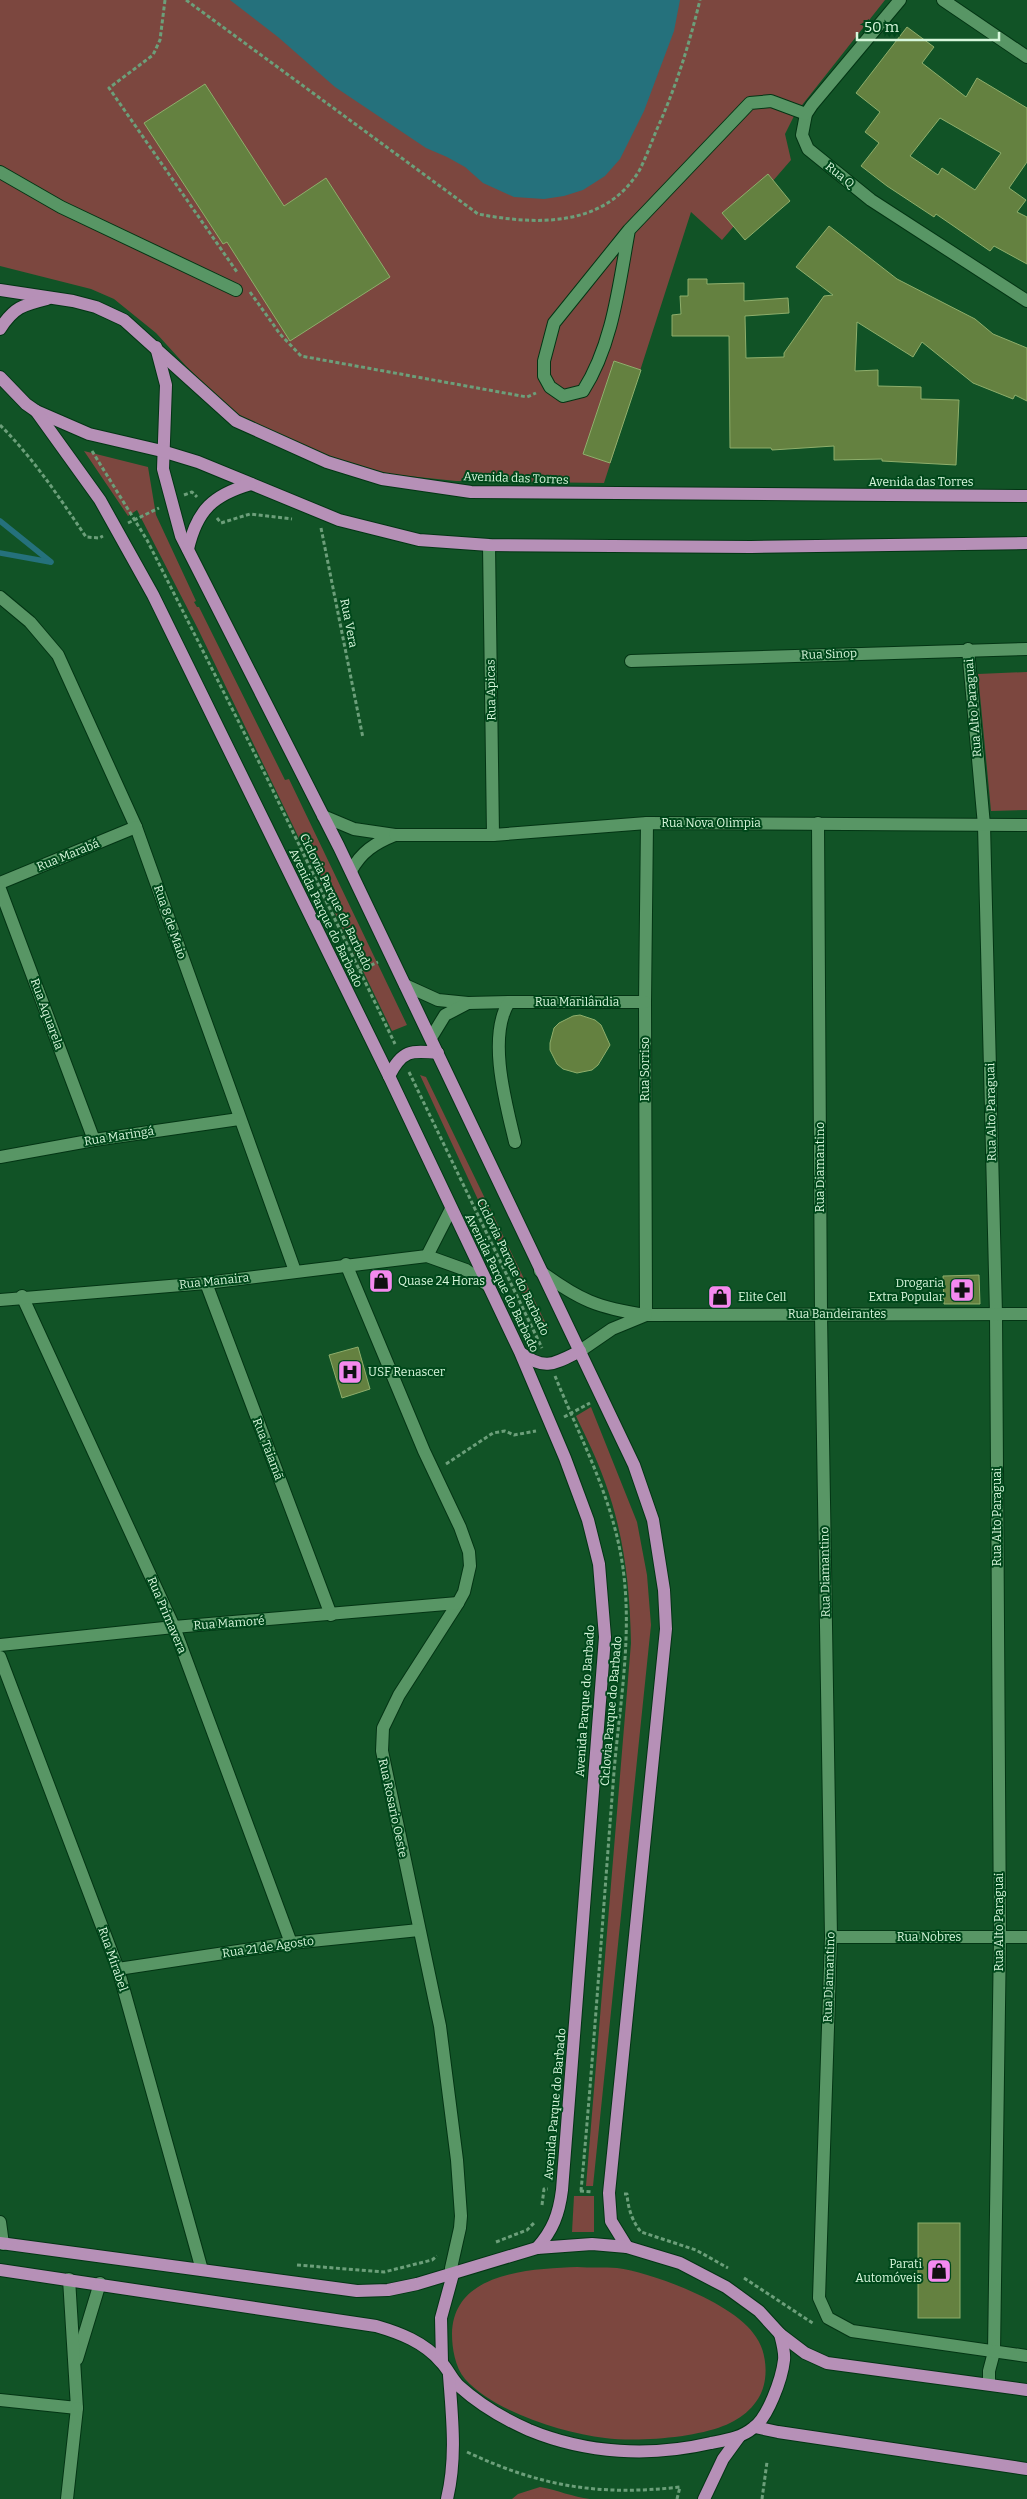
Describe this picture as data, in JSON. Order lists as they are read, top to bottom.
{
  "streets": {
    "main road": ["Avenida das Torres", "Avenida Parque do Barbado"],
    "street": [
      "Rua Q",
      "Rua Sinop",
      "Rua Apicas",
      "Rua Alto Paraguai",
      "Rua Nova Olimpia",
      "Rua Marabá",
      "Rua 8 de Maio",
      "Rua Marilândia",
      "Rua Aquarela",
      "Rua Sorriso",
      "Rua Maringá",
      "Rua Diamantino",
      "Rua Manaira",
      "Rua Bandeirantes",
      "Rua Taiamã",
      "Rua Primavera",
      "Rua Mamoré",
      "Rua Rosario Oeste",
      "Rua Nobres",
      "Rua 21 de Agosto",
      "Rua Mirabel"
    ],
    "path": ["Rua Vera", "Ciclovia Parque do Barbado"]
  },
  "crossings": [
    ["Rua Sinop", "Rua Alto Paraguai"],
    ["Rua Apicas", "Rua Nova Olimpia"],
    ["Rua Alto Paraguai", "Rua Nova Olimpia"],
    ["Rua Alto Paraguai", "Rua Diamantino"],
    ["Rua Alto Paraguai", "Rua Bandeirantes"],
    ["Rua Alto Paraguai", "Rua Nobres"],
    ["Rua Nova Olimpia", "Rua Sorriso"],
    ["Rua Nova Olimpia", "Rua Diamantino"],
    ["Rua Marabá", "Rua 8 de Maio"],
    ["Avenida Parque do Barbado", "Rua Manaira"],
    ["Rua 8 de Maio", "Rua Maringá"],
    ["Rua 8 de Maio", "Rua Manaira"],
    ["Rua Marilândia", "Rua Sorriso"],
    ["Rua Aquarela", "Rua Maringá"],
    ["Rua Sorriso", "Rua Bandeirantes"],
    ["Rua Diamantino", "Rua Bandeirantes"],
    ["Rua Diamantino", "Rua Nobres"],
    ["Rua Manaira", "Rua Taiamã"],
    ["Rua Manaira", "Rua Primavera"],
    ["Rua Manaira", "Rua Rosario Oeste"],
    ["Rua Taiamã", "Rua Mamoré"],
    ["Rua Primavera", "Rua Mamoré"],
    ["Rua Primavera", "Rua 21 de Agosto"],
    ["Rua Mamoré", "Rua Rosario Oeste"],
    ["Rua Rosario Oeste", "Rua 21 de Agosto"],
    ["Rua 21 de Agosto", "Rua Mirabel"]
  ],
  "places": {
    "shop": ["Quase 24 Horas", "Elite Cell", "Parati Automóveis"],
    "pharmacy": ["Drogaria Extra Popular"],
    "hospital": ["USF Renascer"]
  },
  "scale_bar": "50 m"
}
